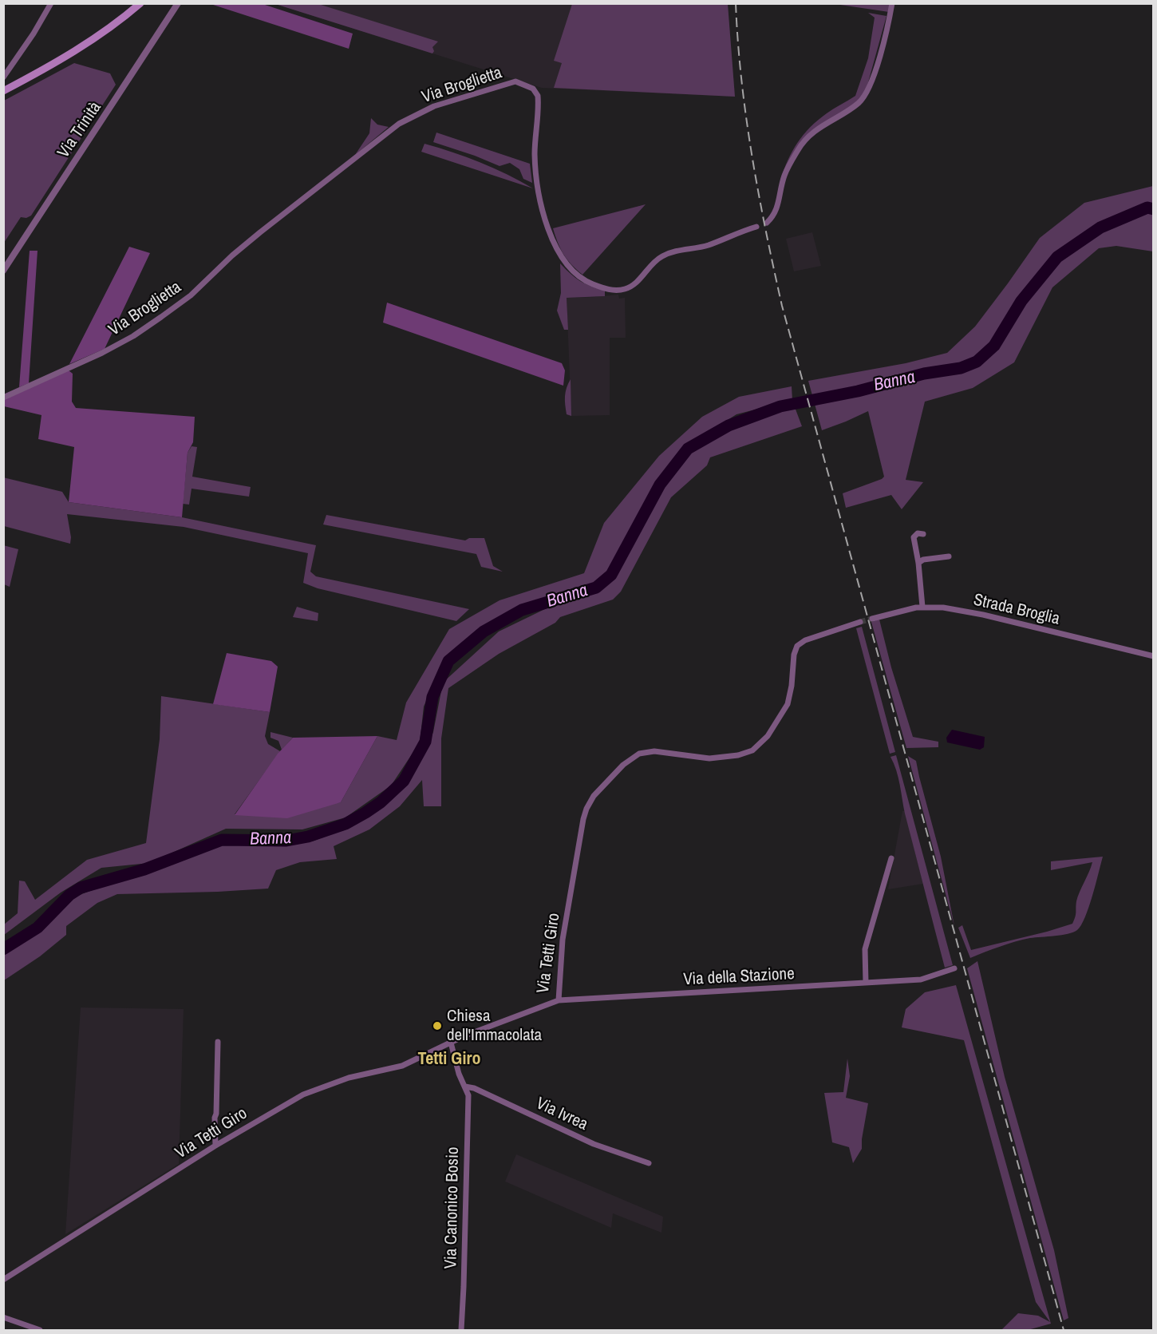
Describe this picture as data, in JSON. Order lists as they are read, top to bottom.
{
  "streets": {
    "street": [
      "Via Broglietta",
      "Via Trinità",
      "Strada Broglia",
      "Via Tetti Giro",
      "Via della Stazione",
      "Via Ivrea",
      "Via Canonico Bosio"
    ]
  },
  "crossings": [
    ["Via Tetti Giro", "Via della Stazione"],
    ["Via Tetti Giro", "Via Canonico Bosio"],
    ["Via Ivrea", "Via Canonico Bosio"]
  ],
  "districts": ["Tetti Giro"],
  "water": ["Banna"],
  "places": ["Chiesa dell'Immacolata"]
}
